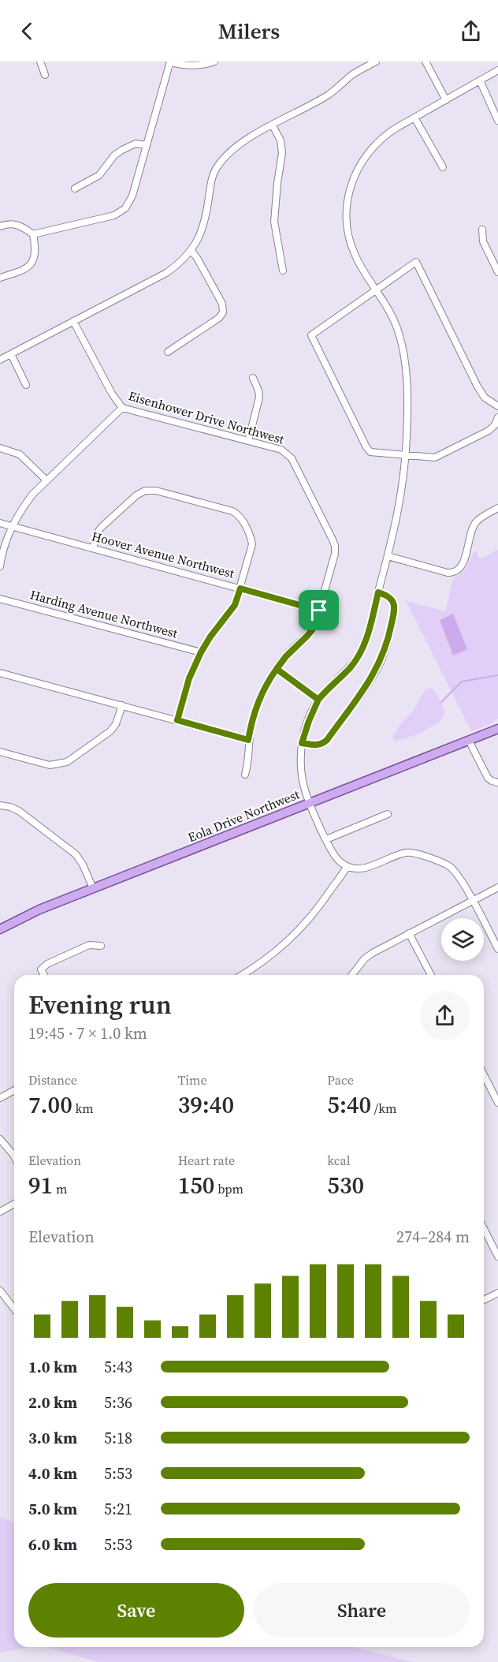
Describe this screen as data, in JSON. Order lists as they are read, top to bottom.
{
  "streets": {
    "main road": ["Eola Drive Northwest"],
    "street": ["Eisenhower Drive Northwest", "Hoover Avenue Northwest", "Harding Avenue Northwest"]
  },
  "crossings": [
    ["Eisenhower Drive Northwest", "Hoover Avenue Northwest"]
  ],
  "page": {
    "header": "Milers",
    "heading": ["Evening run", "19:45 · 7 × 1.0 km"],
    "stats": [
      ["Distance", "7.00 km"],
      ["Time", "39:40"],
      ["Pace", "5:40 /km"],
      ["Elevation", "91 m"],
      ["Heart rate", "150 bpm"],
      ["kcal", "530"]
    ],
    "chart": ["Elevation", "274–284 m"],
    "list": [
      {
        "name": "1.0 km",
        "note": "5:43"
      },
      {
        "name": "2.0 km",
        "note": "5:36"
      },
      {
        "name": "3.0 km",
        "note": "5:18"
      },
      {
        "name": "4.0 km",
        "note": "5:53"
      },
      {
        "name": "5.0 km",
        "note": "5:21"
      },
      {
        "name": "6.0 km",
        "note": "5:53"
      }
    ],
    "buttons": ["Save", "Share"]
  }
}
